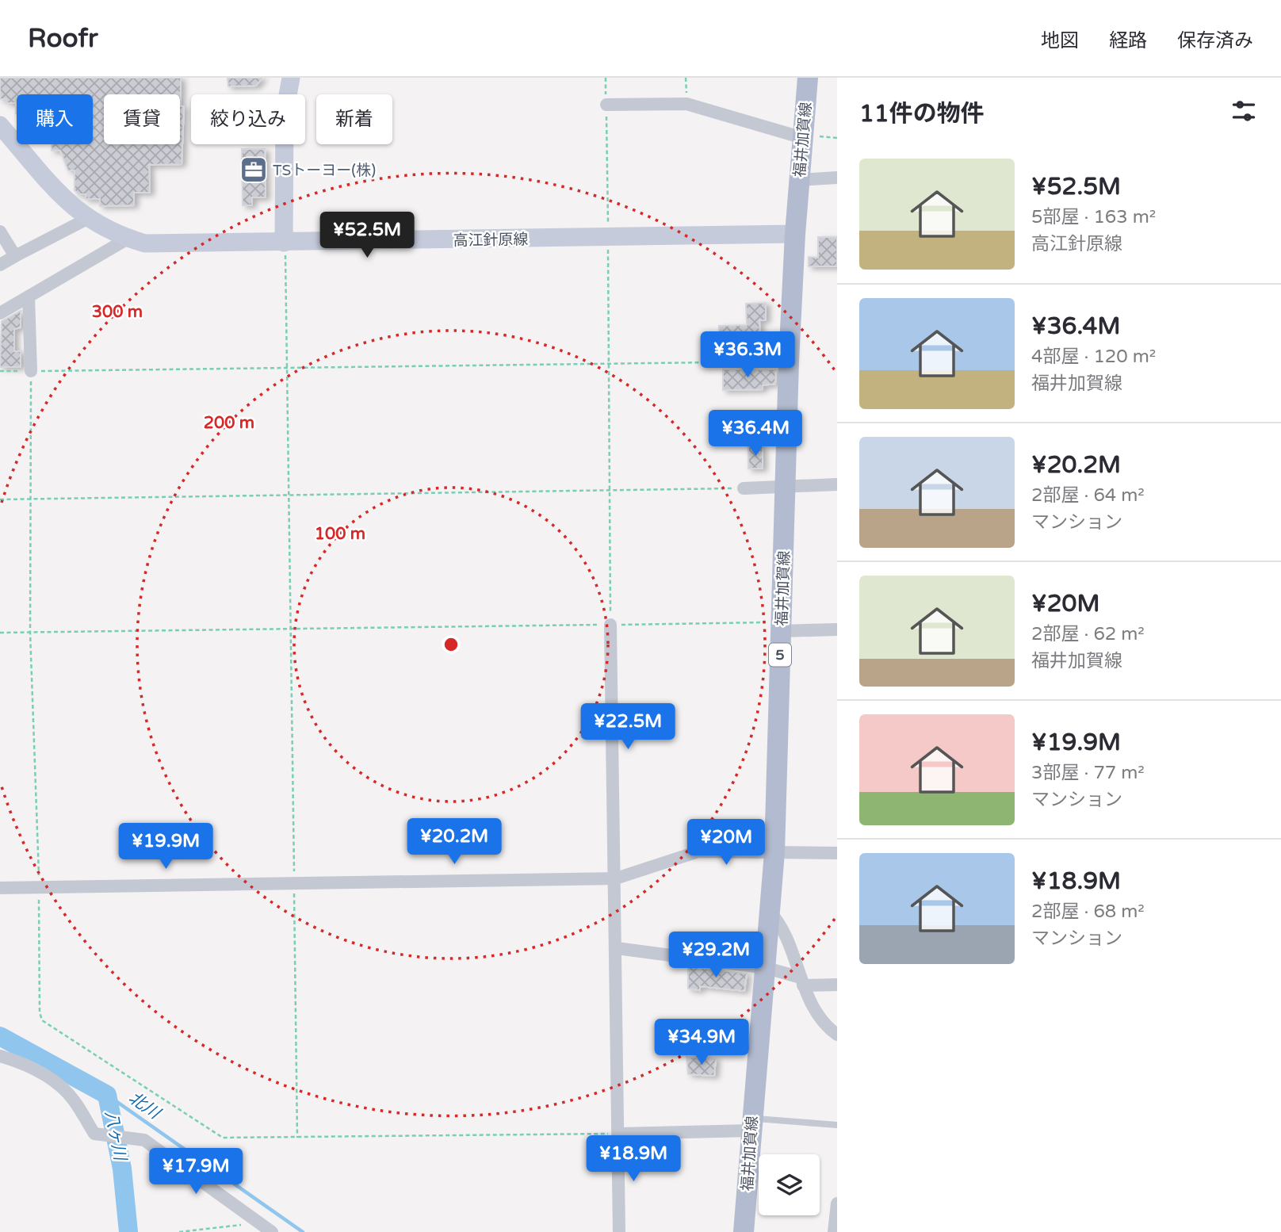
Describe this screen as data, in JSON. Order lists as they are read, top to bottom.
{
  "streets": {
    "main road": ["福井加賀線", "高江針原線", "5"]
  },
  "crossings": [
    ["福井加賀線", "高江針原線"]
  ],
  "water": ["北川", "八ヶ川"],
  "places": {
    "office": ["TSトーヨー(株)"]
  },
  "page": {
    "header": "Roofr",
    "nav": ["地図", "経路", "保存済み"],
    "heading": "11件の物件",
    "chip": [
      "購入",
      "賃貸",
      "絞り込み",
      "新着"
    ],
    "list": [
      {
        "name": "¥52.5M",
        "note": "5部屋 · 163 m² · 高江針原線"
      },
      {
        "name": "¥36.4M",
        "note": "4部屋 · 120 m² · 福井加賀線"
      },
      {
        "name": "¥20.2M",
        "note": "2部屋 · 64 m² · マンション"
      },
      {
        "name": "¥20M",
        "note": "2部屋 · 62 m² · 福井加賀線"
      },
      {
        "name": "¥19.9M",
        "note": "3部屋 · 77 m² · マンション"
      },
      {
        "name": "¥18.9M",
        "note": "2部屋 · 68 m² · マンション"
      }
    ],
    "price": [
      "¥52.5M",
      "¥36.3M",
      "¥36.4M",
      "¥22.5M",
      "¥20.2M",
      "¥20M",
      "¥19.9M",
      "¥29.2M",
      "¥34.9M",
      "¥18.9M",
      "¥17.9M"
    ]
  },
  "rings": ["300 m", "200 m", "100 m"]
}
